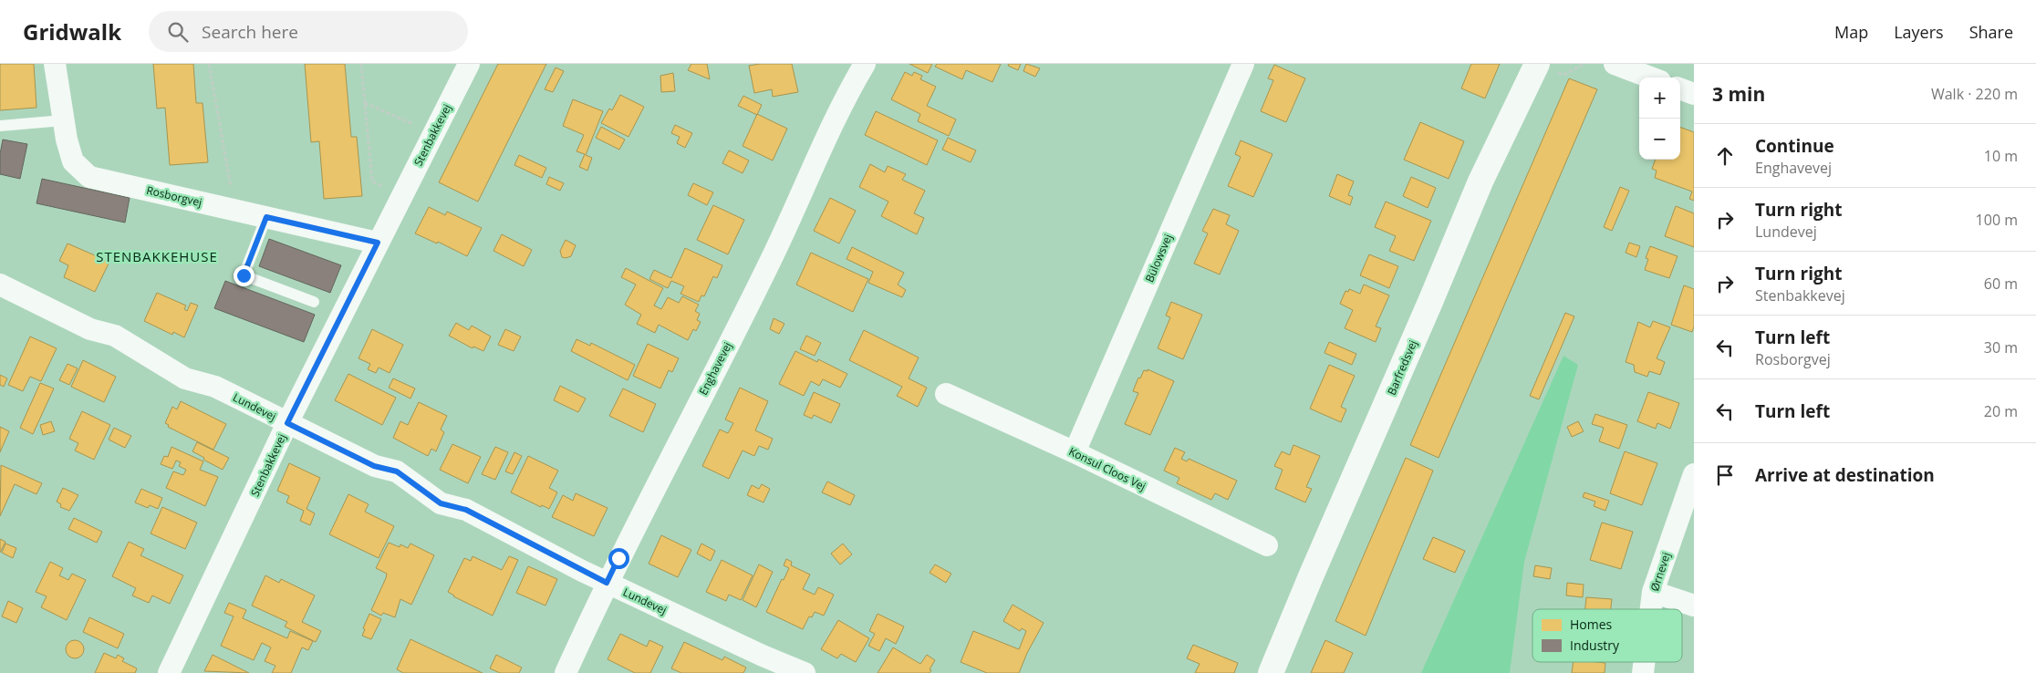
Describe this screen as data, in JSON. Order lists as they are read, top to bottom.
{
  "streets": {
    "street": [
      "Stenbakkevej",
      "Rosborgvej",
      "Bülowsvej",
      "Barfredsvej",
      "Enghavevej",
      "Lundevej",
      "Konsul Cloos Vej",
      "Ørnevej"
    ]
  },
  "crossings": [
    ["Stenbakkevej", "Rosborgvej"],
    ["Stenbakkevej", "Lundevej"],
    ["Bülowsvej", "Konsul Cloos Vej"],
    ["Enghavevej", "Lundevej"]
  ],
  "districts": ["STENBAKKEHUSE"],
  "legend": ["Homes", "Industry"],
  "page": {
    "header": "Gridwalk",
    "search": "Search here",
    "nav": ["Map", "Layers", "Share"],
    "heading": ["3 min", "Walk · 220 m"],
    "map_buttons": ["+", "−"],
    "list": [
      ["Continue", "Enghavevej", "10 m"],
      ["Turn right", "Lundevej", "100 m"],
      ["Turn right", "Stenbakkevej", "60 m"],
      ["Turn left", "Rosborgvej", "30 m"],
      ["Turn left", "20 m"],
      "Arrive at destination"
    ]
  }
}
